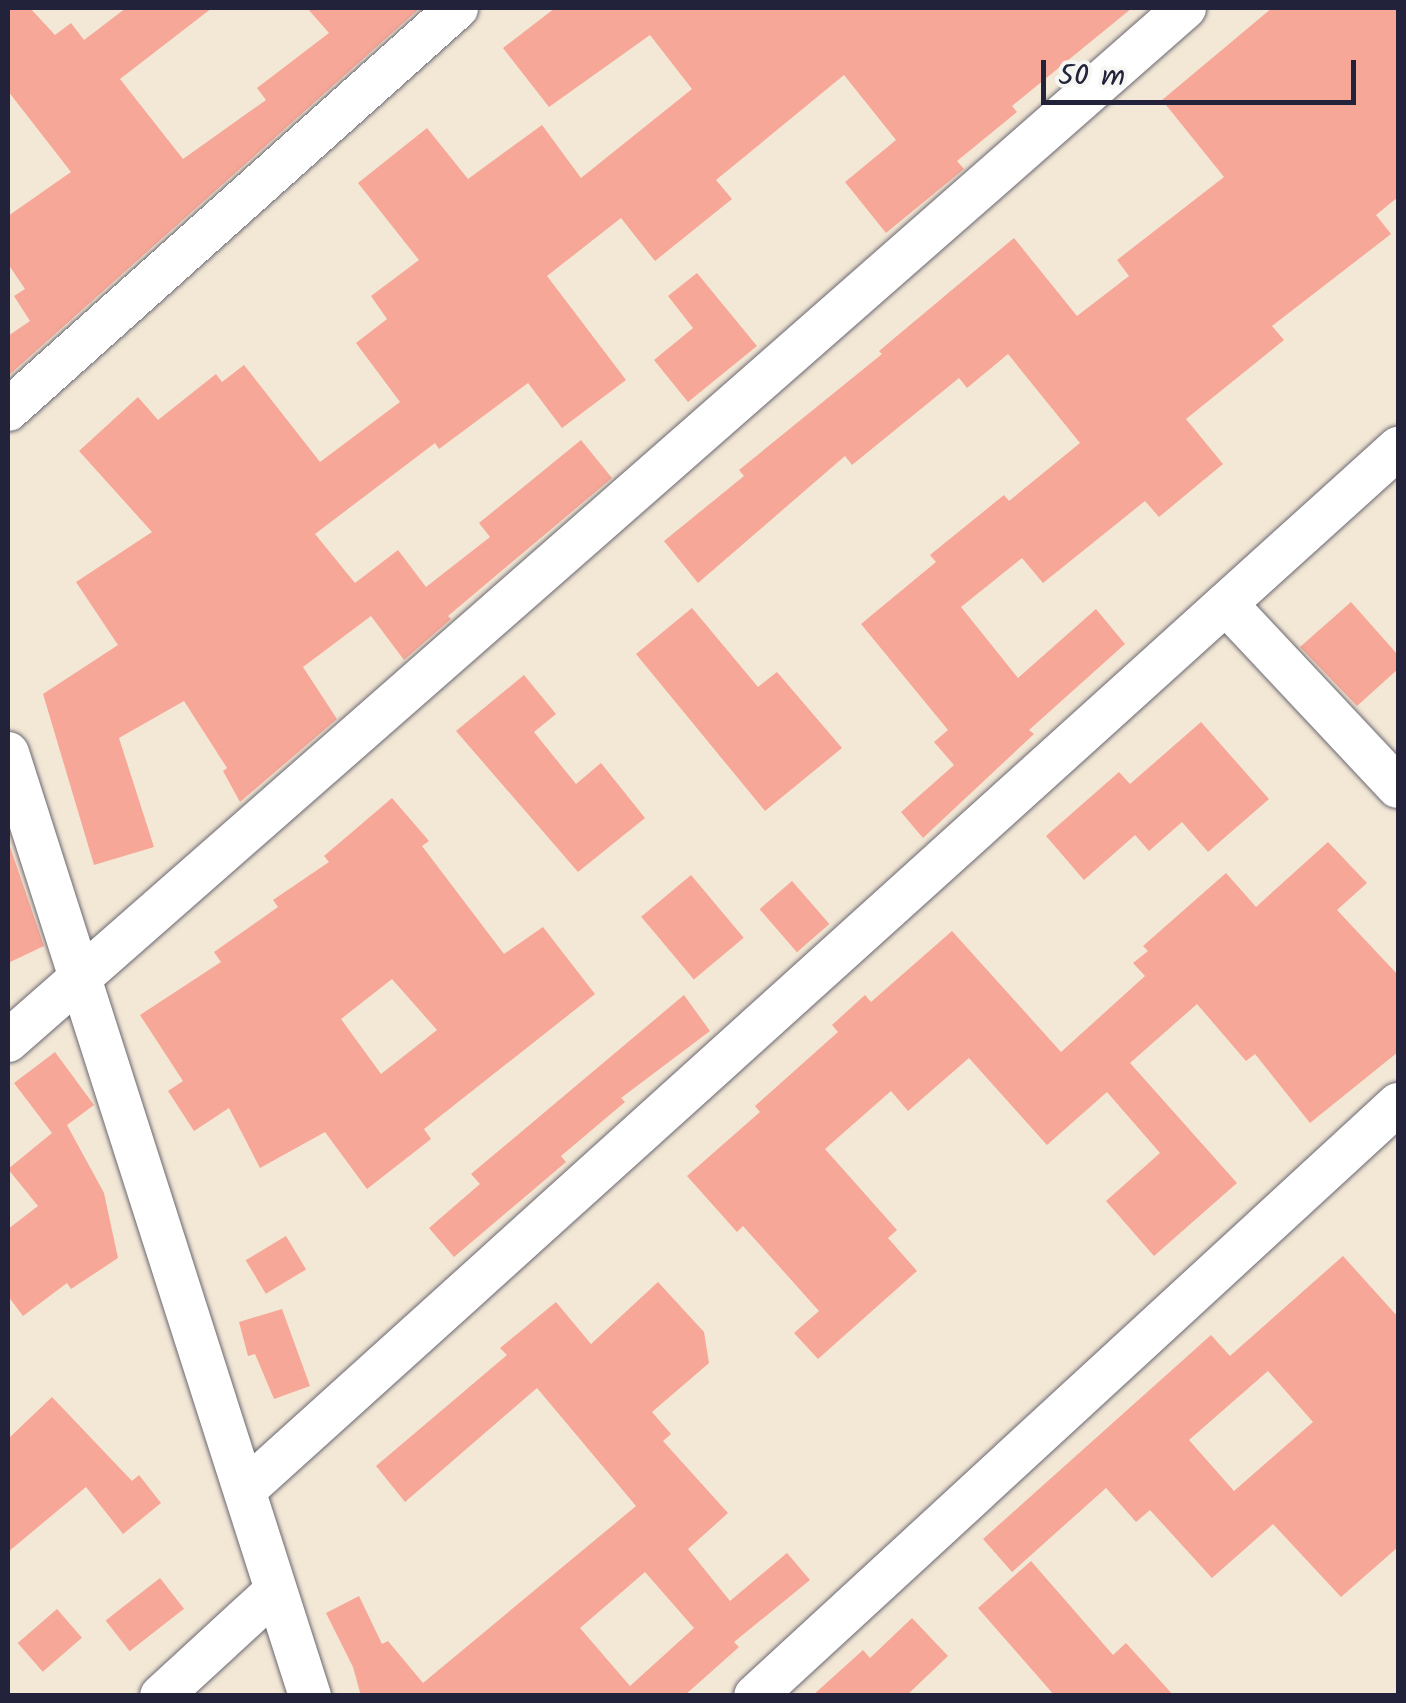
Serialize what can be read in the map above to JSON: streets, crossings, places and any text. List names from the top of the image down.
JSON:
{
  "scale_bar": "50 m"
}
